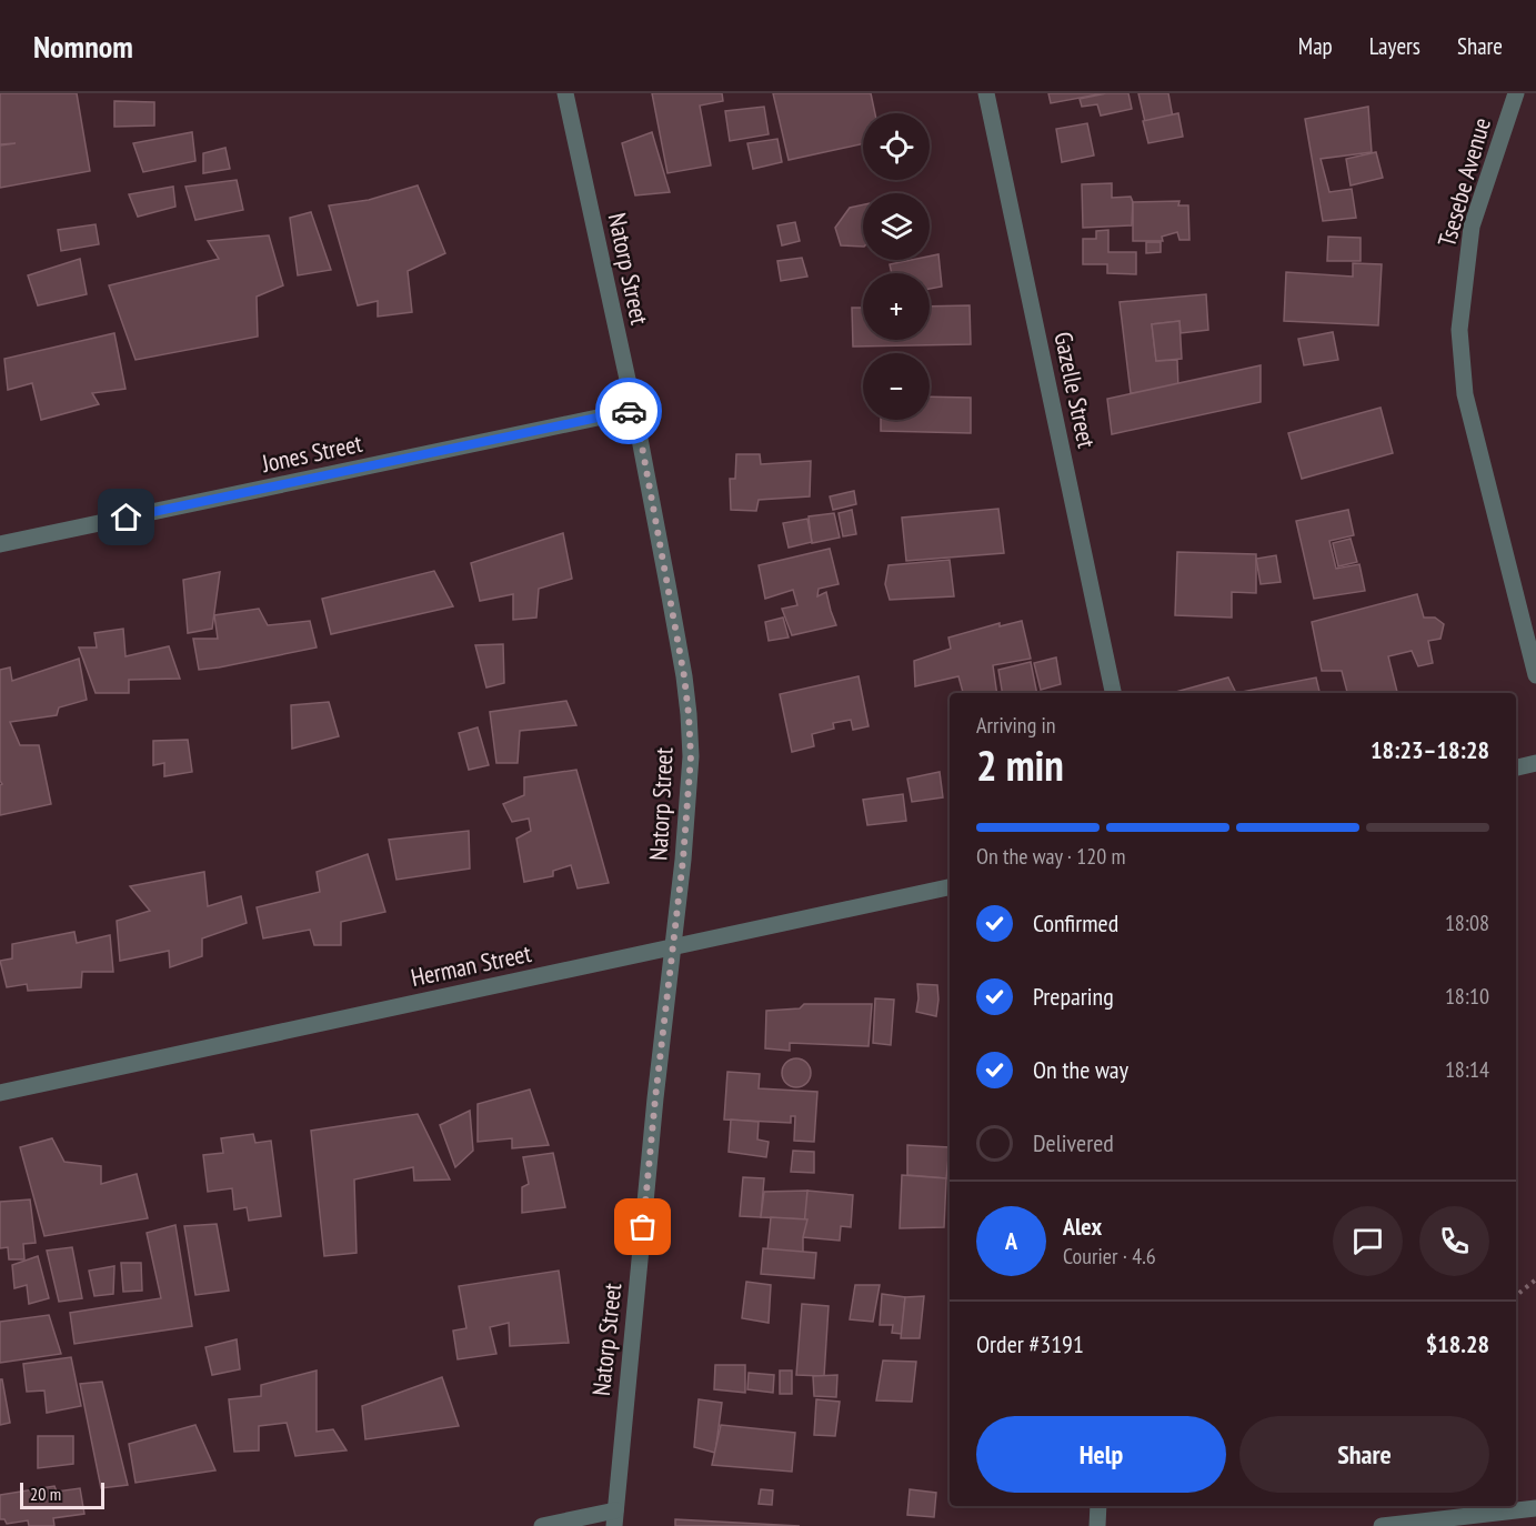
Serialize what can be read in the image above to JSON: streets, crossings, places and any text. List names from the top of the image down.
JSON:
{
  "streets": {
    "street": [
      "Tsesebe Avenue",
      "Natorp Street",
      "Gazelle Street",
      "Jones Street",
      "Herman Street"
    ]
  },
  "crossings": [
    ["Natorp Street", "Jones Street"],
    ["Natorp Street", "Herman Street"]
  ],
  "scale_bar": "20 m",
  "page": {
    "header": "Nomnom",
    "nav": ["Map", "Layers", "Share"],
    "map_buttons": ["+", "−"],
    "heading": ["2 min", "Arriving in", "18:23–18:28"],
    "panel": [
      "Alex",
      "Courier · 4.6",
      "Order #3191",
      "$18.28"
    ],
    "bar": "On the way · 120 m",
    "list": [
      ["Confirmed", "18:08"],
      ["Preparing", "18:10"],
      ["On the way", "18:14"],
      "Delivered"
    ],
    "round": "A",
    "buttons": ["Help", "Share"],
    "scale": "20 m"
  }
}
